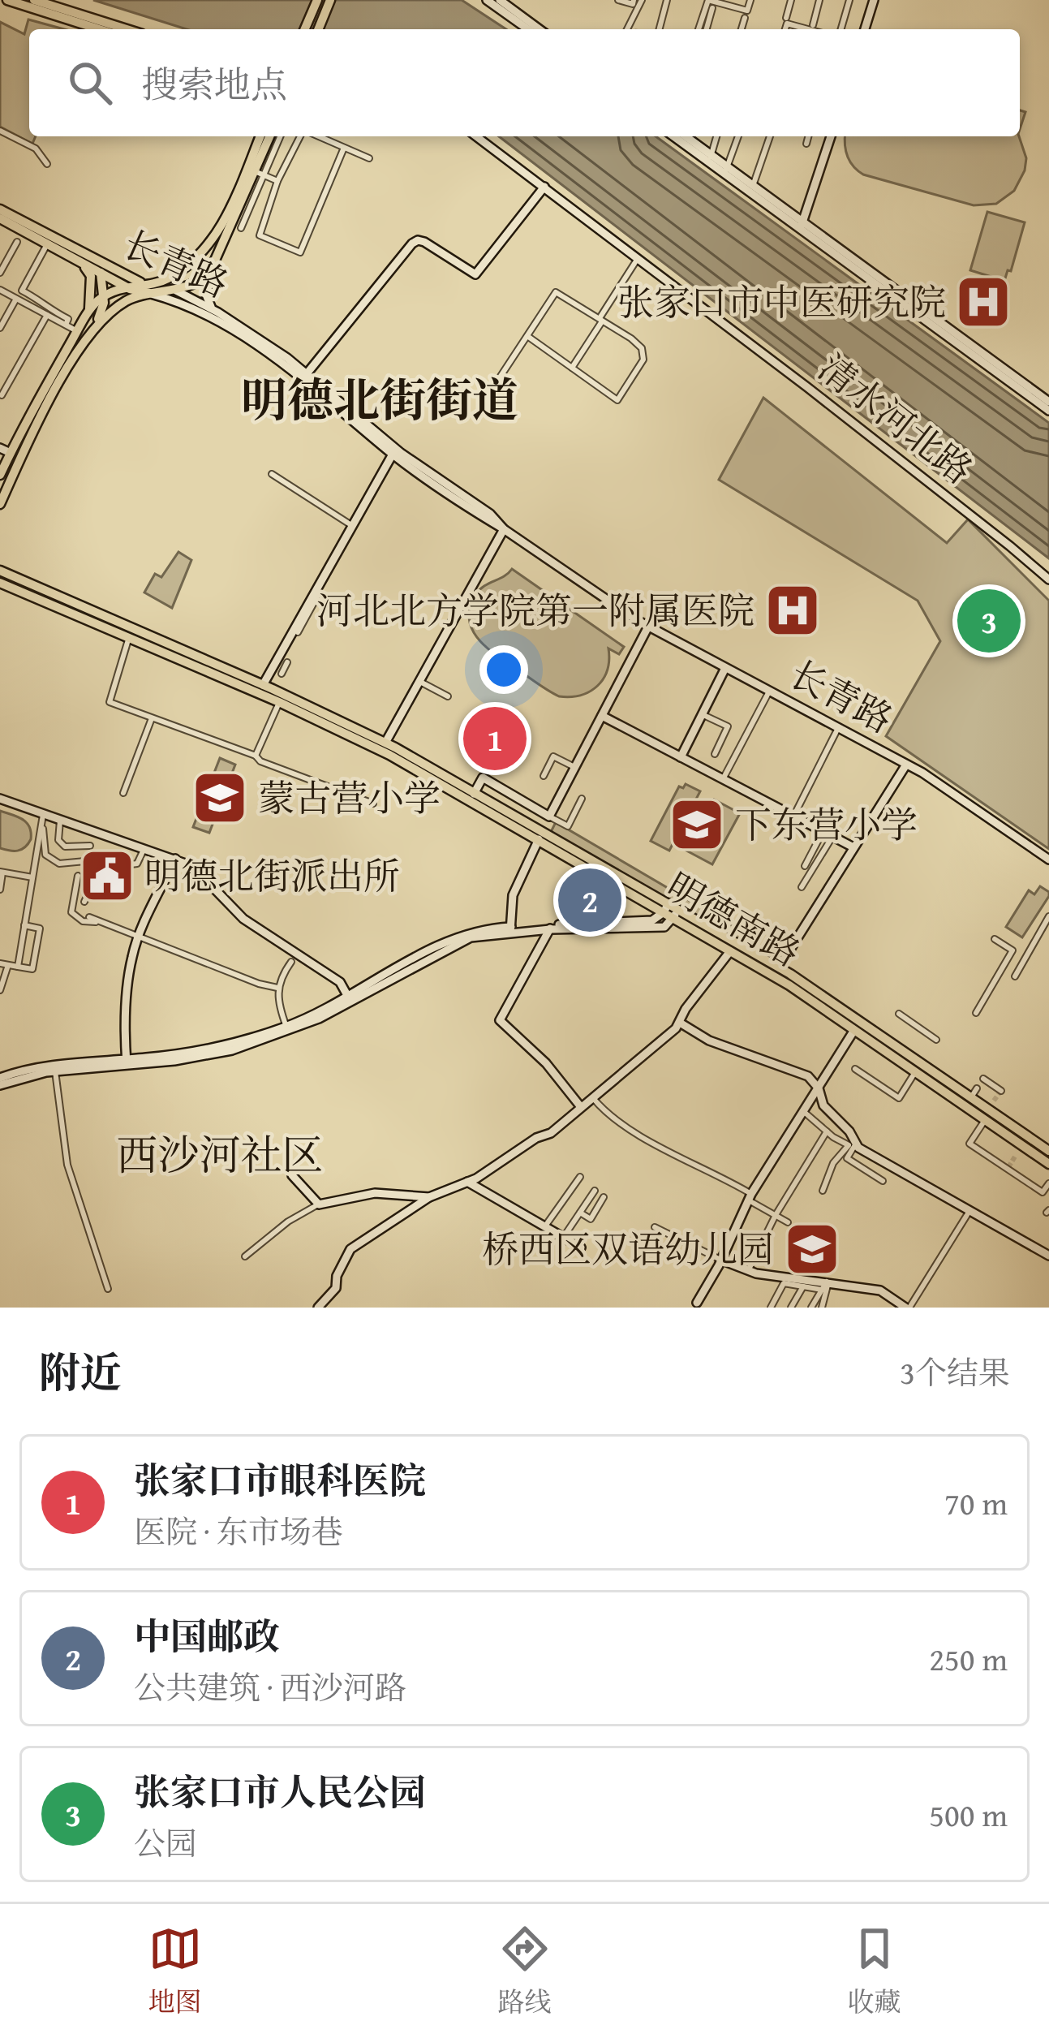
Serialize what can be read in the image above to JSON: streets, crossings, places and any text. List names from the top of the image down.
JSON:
{
  "streets": {
    "main road": ["长青路", "明德南路"],
    "street": ["清水河北路"]
  },
  "districts": ["明德北街街道", "西沙河社区"],
  "places": {
    "hospital": ["张家口市中医研究院", "河北北方学院第一附属医院"],
    "school or university": ["蒙古营小学", "下东营小学", "桥西区双语幼儿园"],
    "public building": ["明德北街派出所"]
  },
  "page": {
    "search": "搜索地点",
    "pins": ["3", "1", "2"],
    "heading": ["附近", "3个结果"],
    "list": [
      {
        "mark": "1",
        "name": "张家口市眼科医院",
        "note": "医院 · 东市场巷",
        "value": "70 m"
      },
      {
        "mark": "2",
        "name": "中国邮政",
        "note": "公共建筑 · 西沙河路",
        "value": "250 m"
      },
      {
        "mark": "3",
        "name": "张家口市人民公园",
        "note": "公园",
        "value": "500 m"
      }
    ],
    "nav": ["地图", "路线", "收藏"]
  }
}
